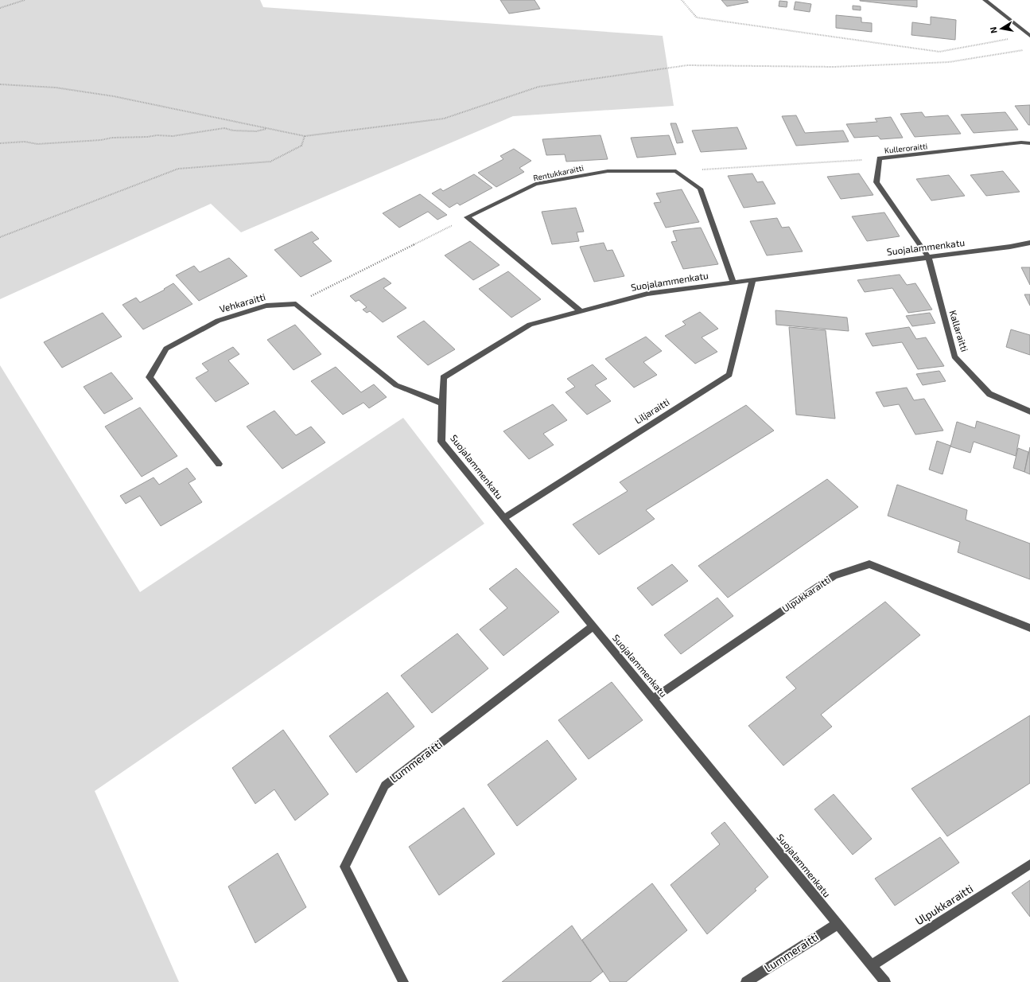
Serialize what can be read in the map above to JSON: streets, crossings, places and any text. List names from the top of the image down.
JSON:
{
  "streets": {
    "street": [
      "Kulleroraitti",
      "Rentukkaraitti",
      "Suojalammenkatu",
      "Vehkaraitti",
      "Kallaraitti",
      "Liljaraitti",
      "Ulpukkaraitti",
      "Lummeraitti"
    ]
  },
  "crossings": [
    ["Kulleroraitti", "Suojalammenkatu"],
    ["Kulleroraitti", "Kallaraitti"],
    ["Suojalammenkatu", "Kallaraitti"],
    ["Suojalammenkatu", "Liljaraitti"],
    ["Suojalammenkatu", "Ulpukkaraitti"],
    ["Suojalammenkatu", "Lummeraitti"]
  ],
  "north": "left"
}
